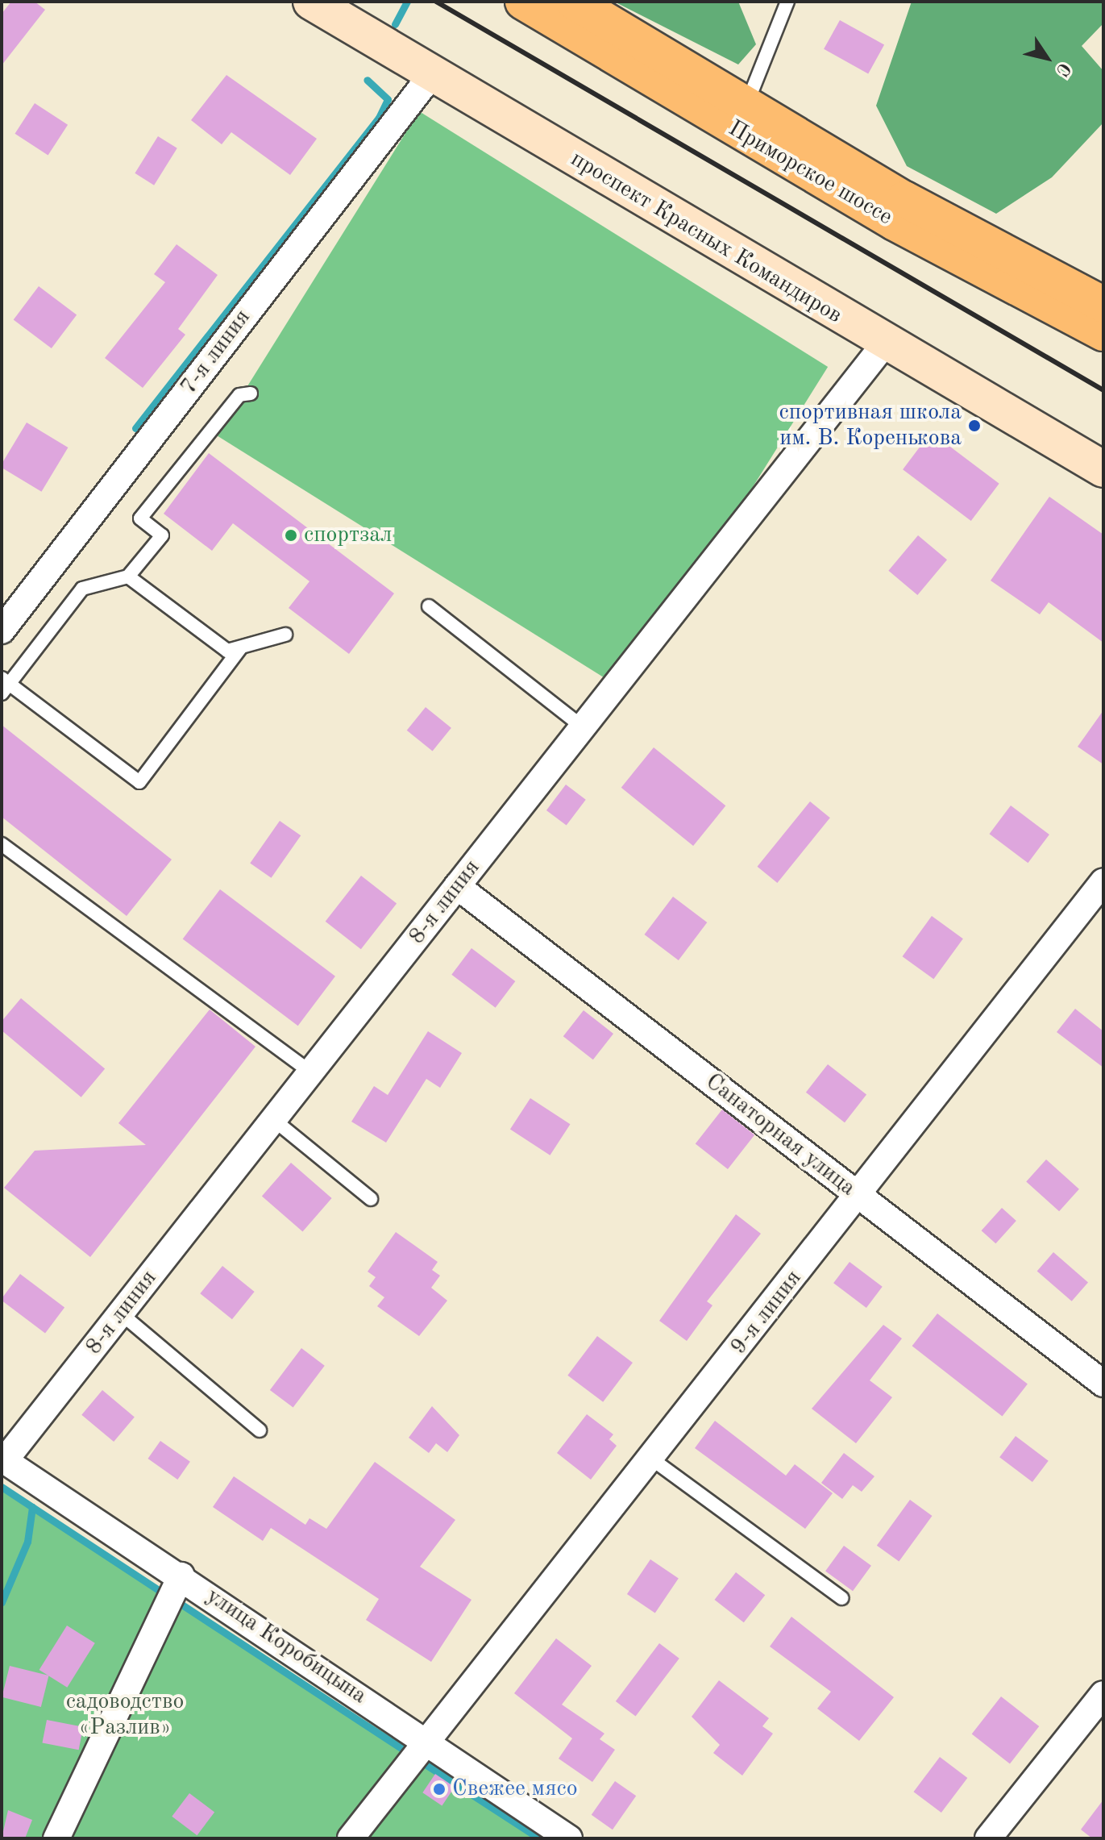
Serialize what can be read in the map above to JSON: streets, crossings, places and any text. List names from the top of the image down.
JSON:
{
  "streets": {
    "highway": ["Приморское шоссе"],
    "street": [
      "проспект Красных Командиров",
      "7-я линия",
      "8-я линия",
      "Санаторная улица",
      "9-я линия",
      "улица Коробицына"
    ]
  },
  "crossings": [
    ["проспект Красных Командиров", "7-я линия"],
    ["проспект Красных Командиров", "8-я линия"],
    ["8-я линия", "Санаторная улица"],
    ["8-я линия", "улица Коробицына"],
    ["Санаторная улица", "9-я линия"],
    ["9-я линия", "улица Коробицына"]
  ],
  "parks": ["садоводство «Разлив»"],
  "places": ["спортивная школа им. В. Коренькова", "спортзал", "Свежее мясо"],
  "north": "bottom right"
}
